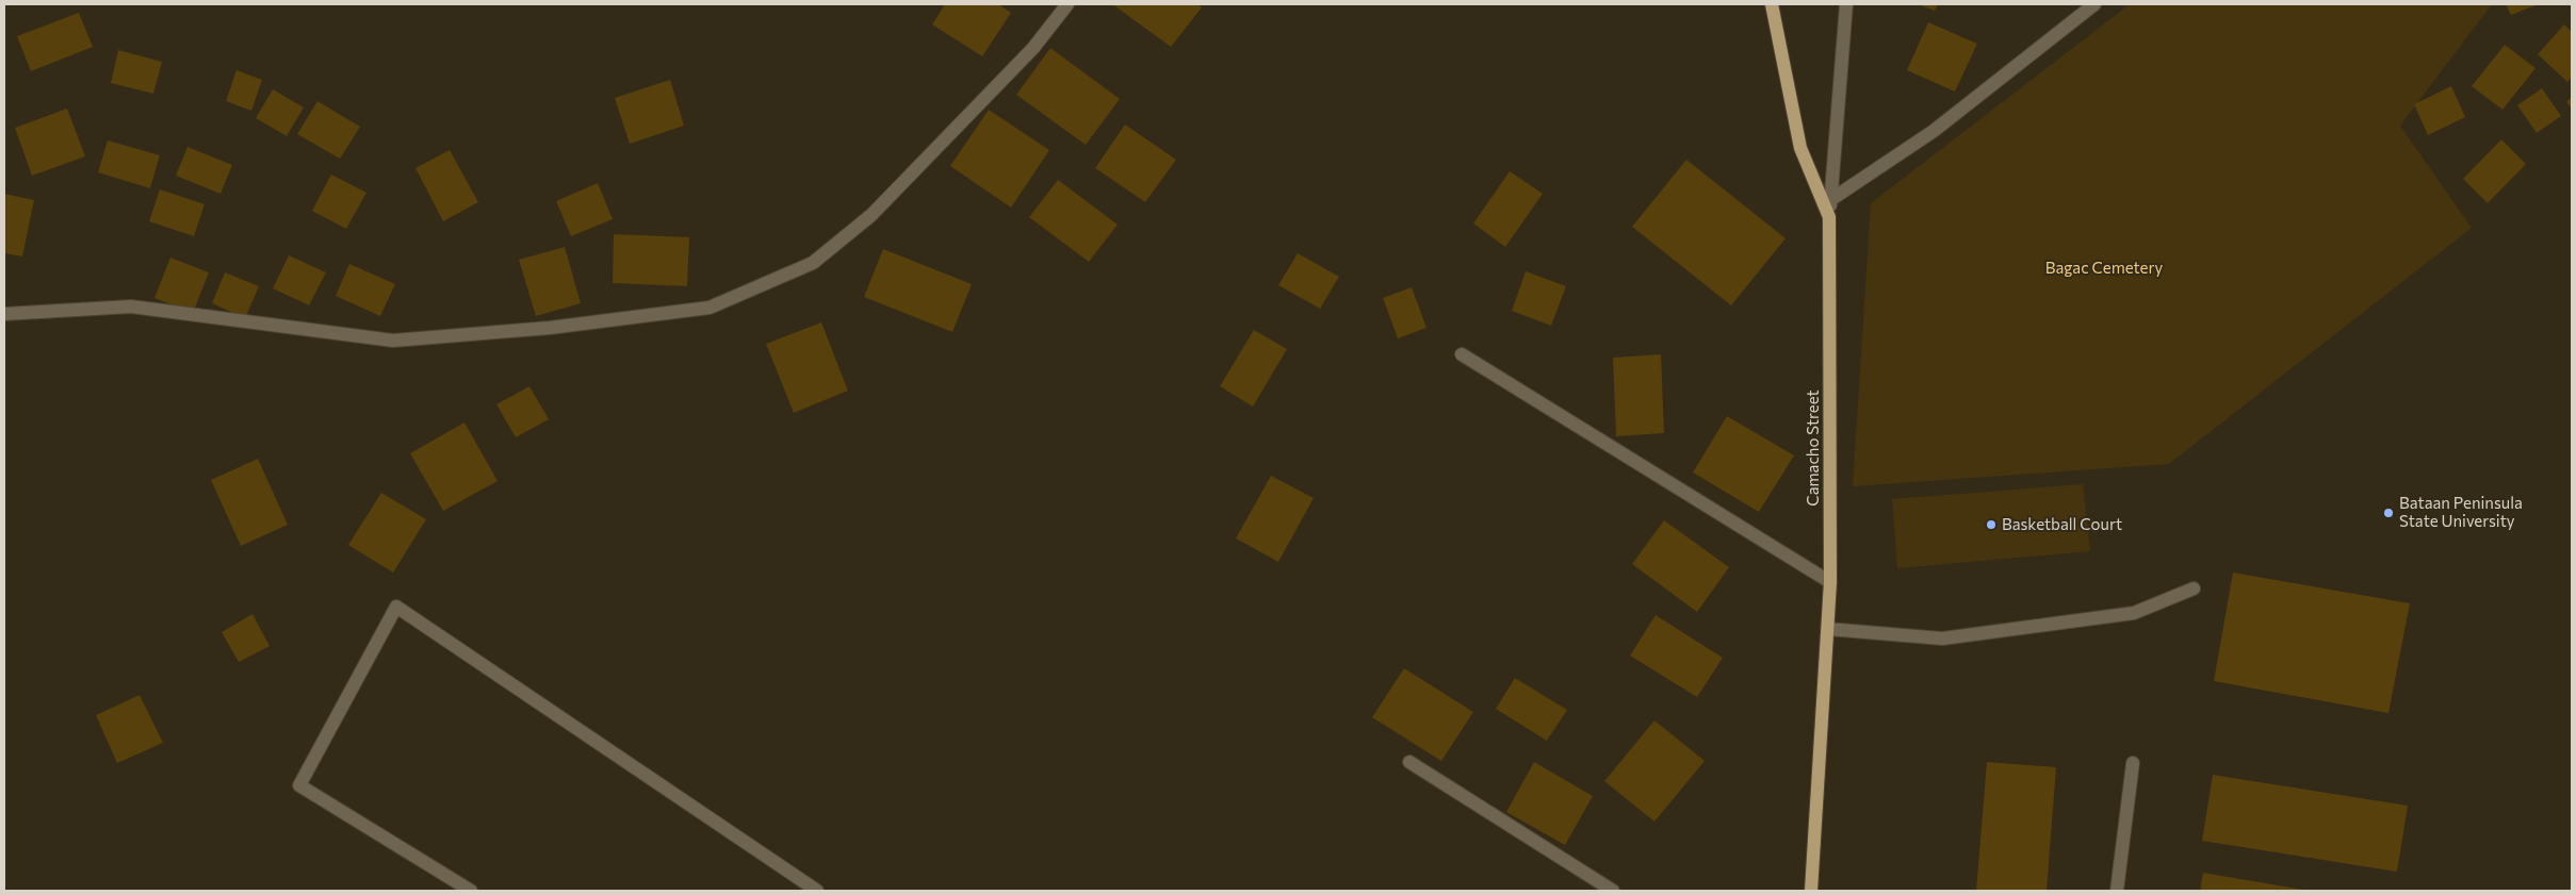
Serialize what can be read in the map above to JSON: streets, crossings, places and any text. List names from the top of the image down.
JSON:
{
  "streets": {
    "main road": ["Camacho Street"]
  },
  "parks": ["Bagac Cemetery"],
  "places": ["Bataan Peninsula State University", "Basketball Court"]
}
